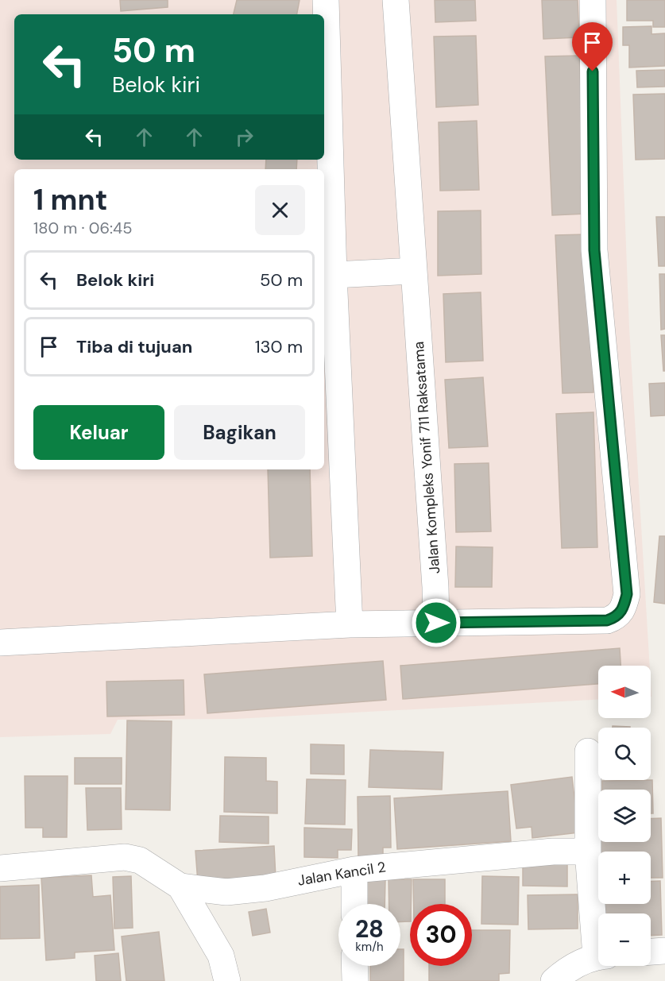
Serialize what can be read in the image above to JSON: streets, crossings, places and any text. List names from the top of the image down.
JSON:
{
  "streets": {
    "street": ["Jalan Kompleks Yonif 711 Raksatama", "Jalan Kancil 2"]
  },
  "north": "left",
  "page": {
    "turn": ["50 m", "Belok kiri"],
    "heading": ["1 mnt", "180 m · 06:45"],
    "list": [
      {
        "name": "Belok kiri",
        "value": "50 m"
      },
      {
        "name": "Tiba di tujuan",
        "value": "130 m"
      }
    ],
    "buttons": ["Keluar", "Bagikan"],
    "map_buttons": ["+", "−"],
    "speed": "28 km/h",
    "limit": "30"
  }
}
